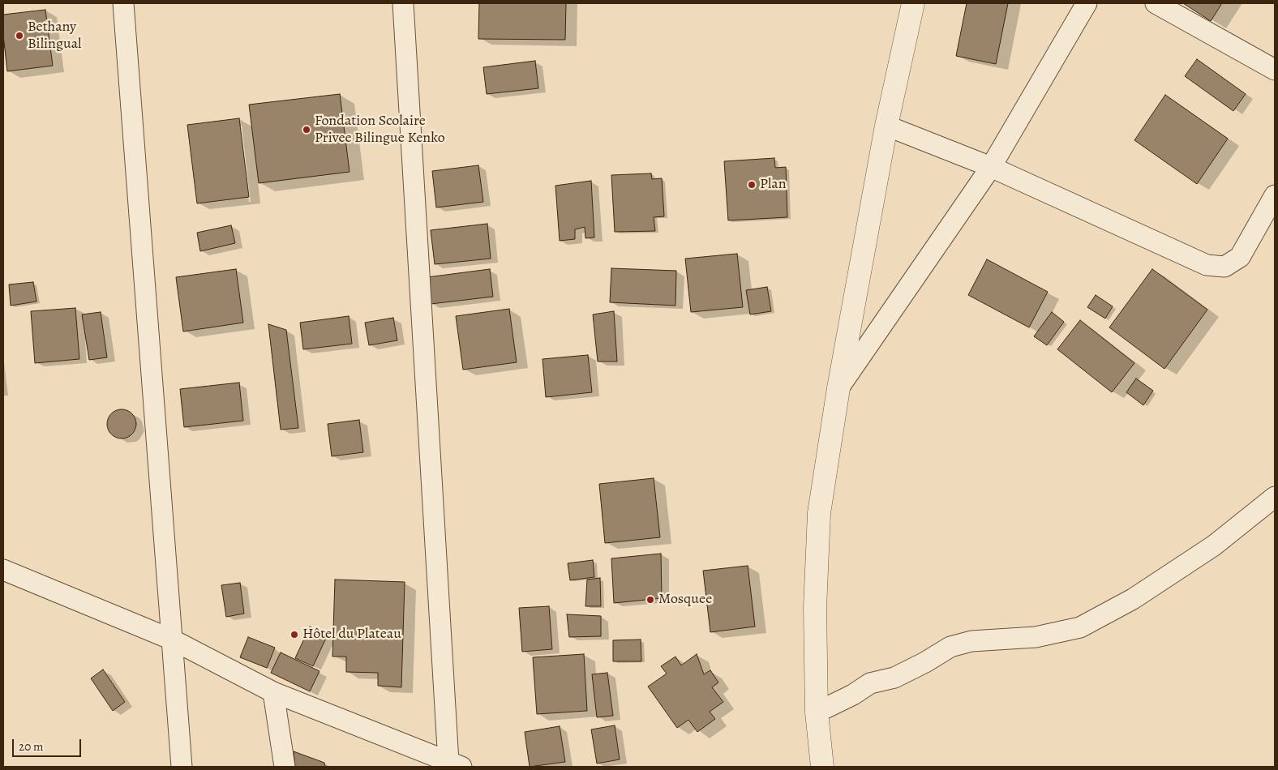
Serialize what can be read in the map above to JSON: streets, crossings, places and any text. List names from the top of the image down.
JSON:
{
  "places": [
    "Bethany Bilingual",
    "Fondation Scolaire Privee Bilingue Kenko",
    "Plan",
    "Mosquee",
    "Hôtel du Plateau"
  ],
  "scale_bar": "20 m"
}
